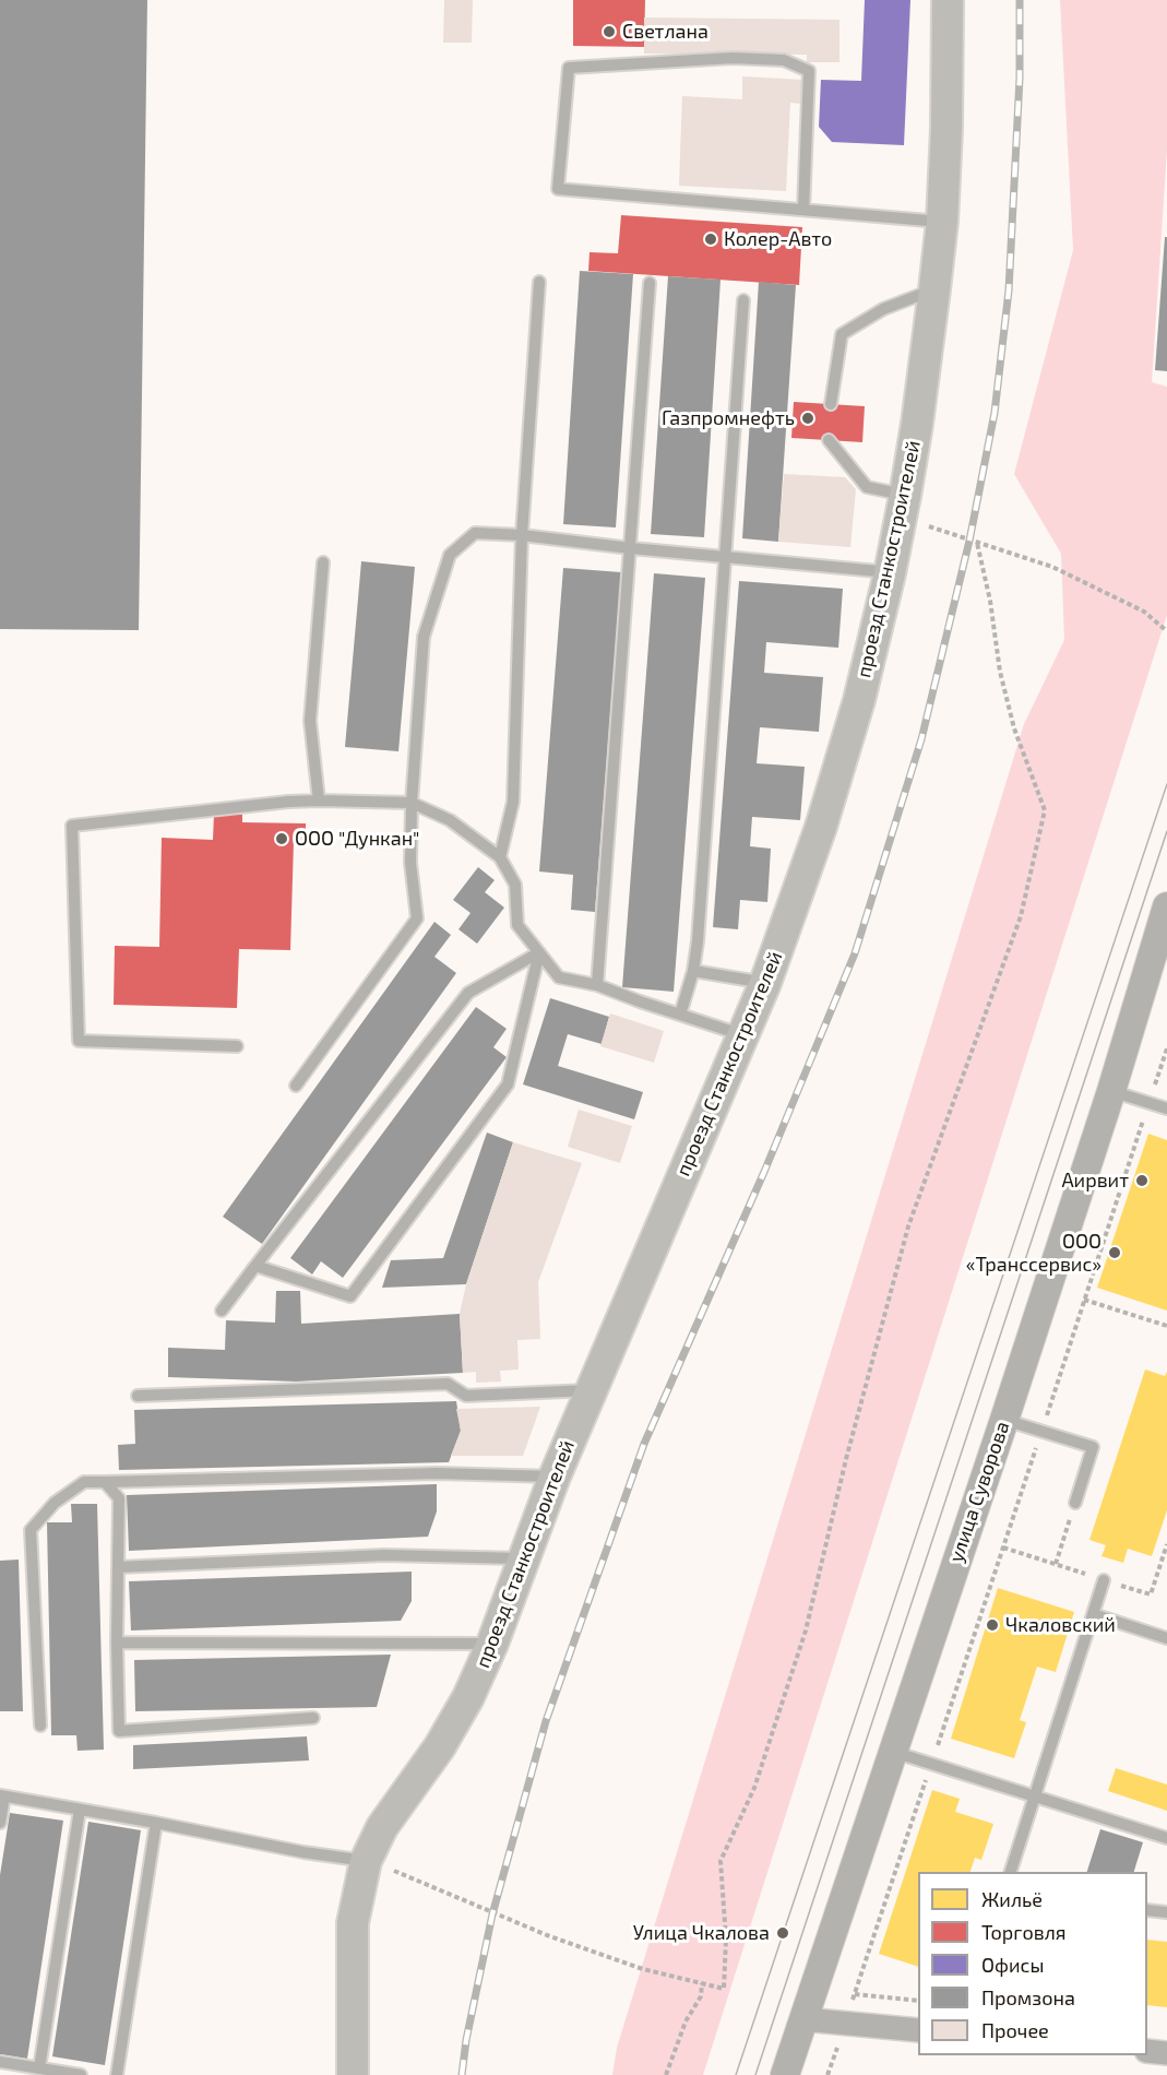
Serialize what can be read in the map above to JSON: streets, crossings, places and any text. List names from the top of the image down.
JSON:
{
  "streets": {
    "main road": ["проезд Станкостроителей"],
    "street": ["улица Суворова"]
  },
  "places": [
    "Светлана",
    "Колер-Авто",
    "Газпромнефть",
    "ООО \"Дункан\"",
    "Аирвит",
    "ООО «Транссервис»",
    "Чкаловский",
    "Улица Чкалова"
  ],
  "legend": [
    "Жильё",
    "Торговля",
    "Офисы",
    "Промзона",
    "Прочее"
  ]
}
